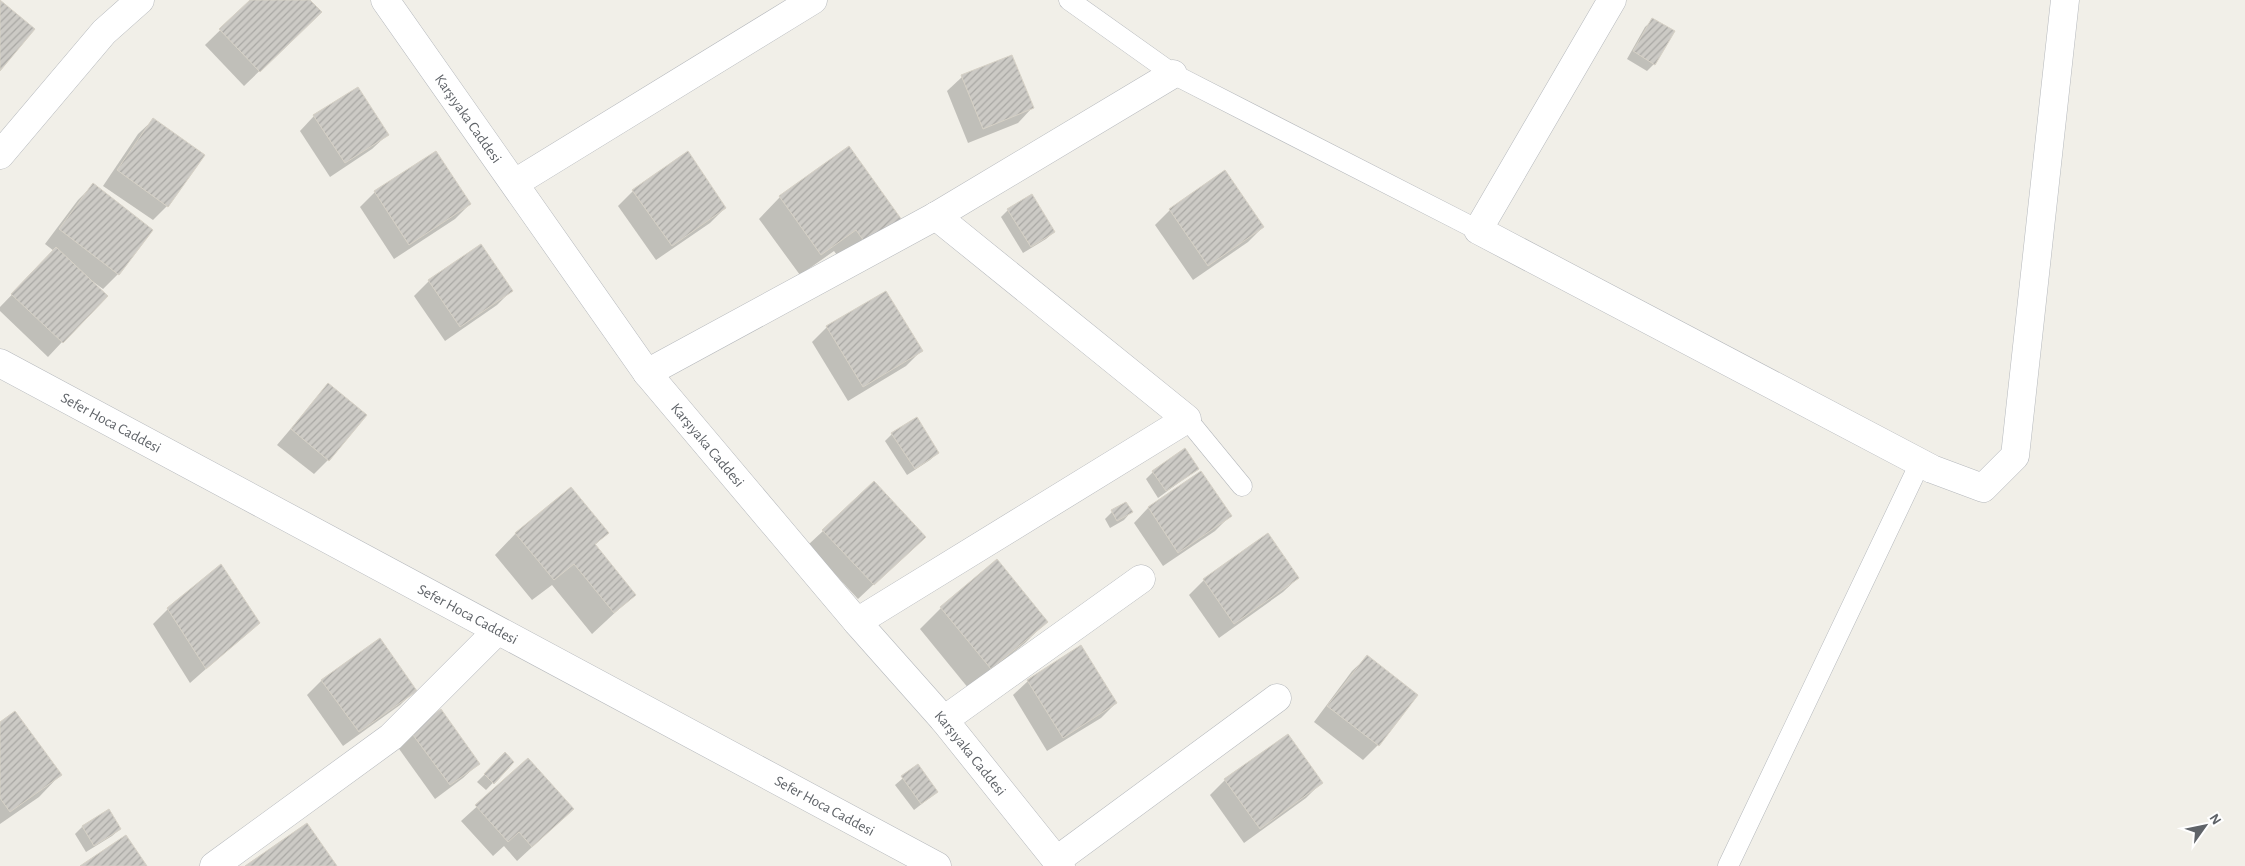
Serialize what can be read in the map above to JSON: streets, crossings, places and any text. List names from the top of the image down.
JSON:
{
  "streets": {
    "street": ["Karşıyaka Caddesi", "Sefer Hoca Caddesi"]
  },
  "north": "top right"
}
